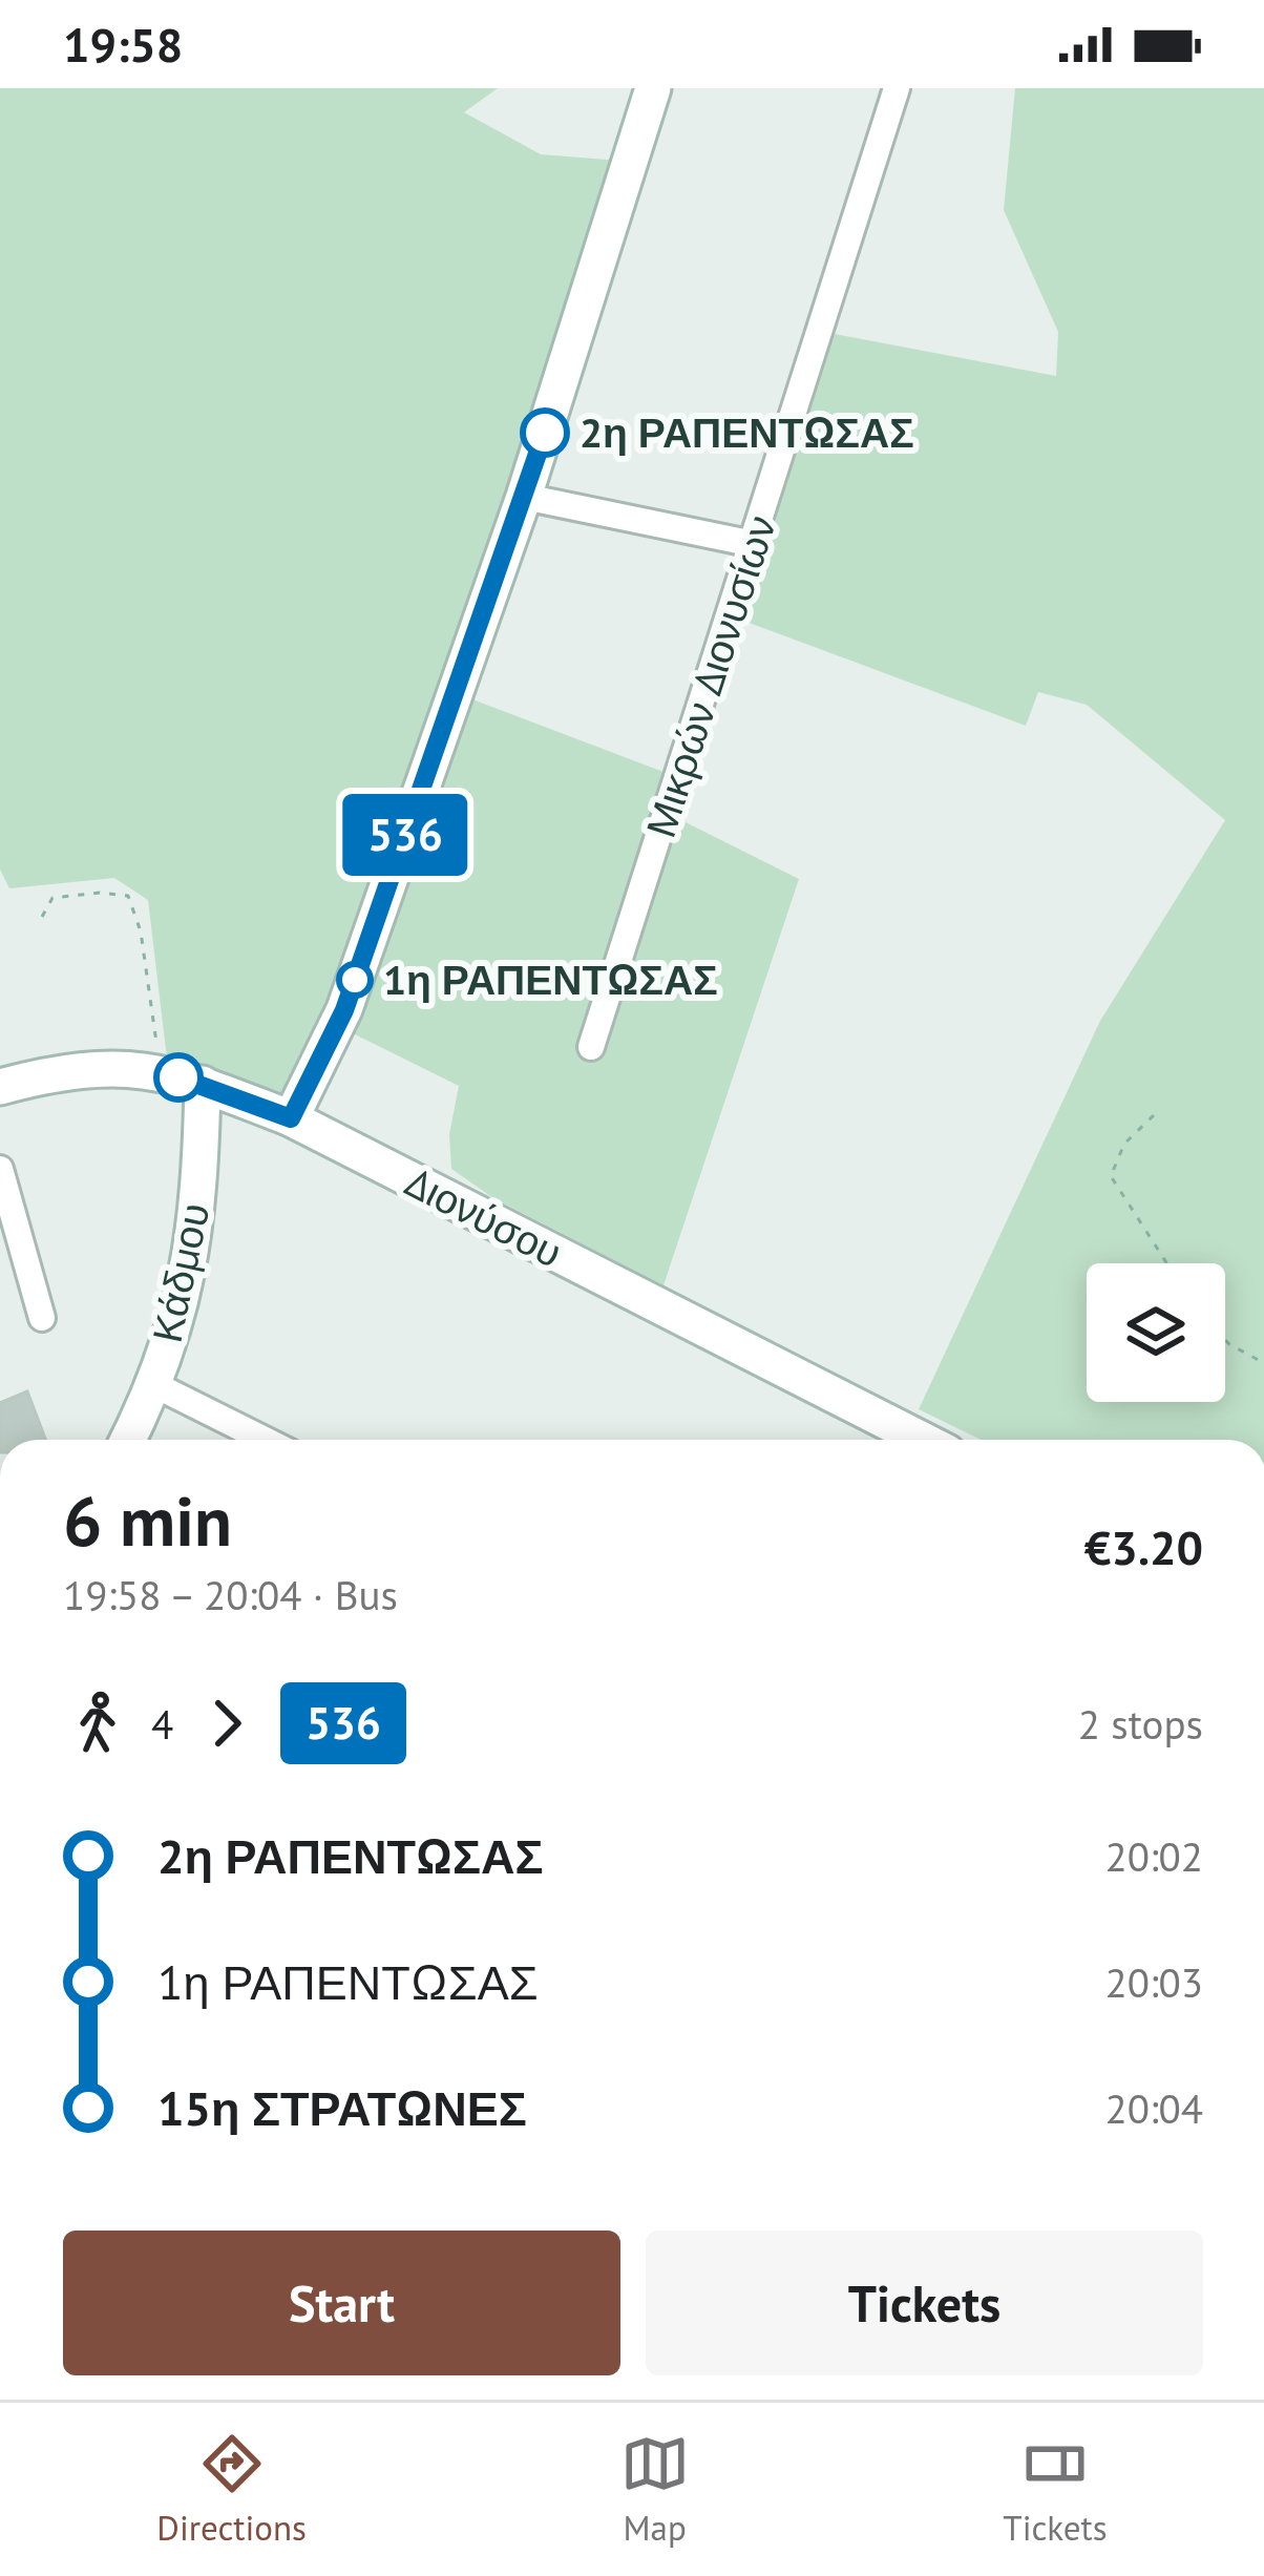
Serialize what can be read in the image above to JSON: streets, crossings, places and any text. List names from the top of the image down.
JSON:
{
  "streets": {
    "street": ["Μικρών Διονυσίων", "Διονύσου", "Κάδμου"]
  },
  "crossings": [
    ["Διονύσου", "Κάδμου"]
  ],
  "places": ["2η ΡΑΠΕΝΤΩΣΑΣ", "1η ΡΑΠΕΝΤΩΣΑΣ"],
  "lines": ["bus line 536"],
  "page": {
    "status": "19:58",
    "on_map": "536",
    "heading": ["6 min", "19:58 – 20:04 · Bus", "€3.20"],
    "legs": ["4", "536", "2 stops"],
    "list": [
      {
        "name": "2η ΡΑΠΕΝΤΩΣΑΣ",
        "value": "20:02"
      },
      {
        "name": "1η ΡΑΠΕΝΤΩΣΑΣ",
        "value": "20:03"
      },
      {
        "name": "15η ΣΤΡΑΤΩΝΕΣ",
        "value": "20:04"
      }
    ],
    "buttons": ["Start", "Tickets"],
    "tabs": ["Directions", "Map", "Tickets"]
  }
}
